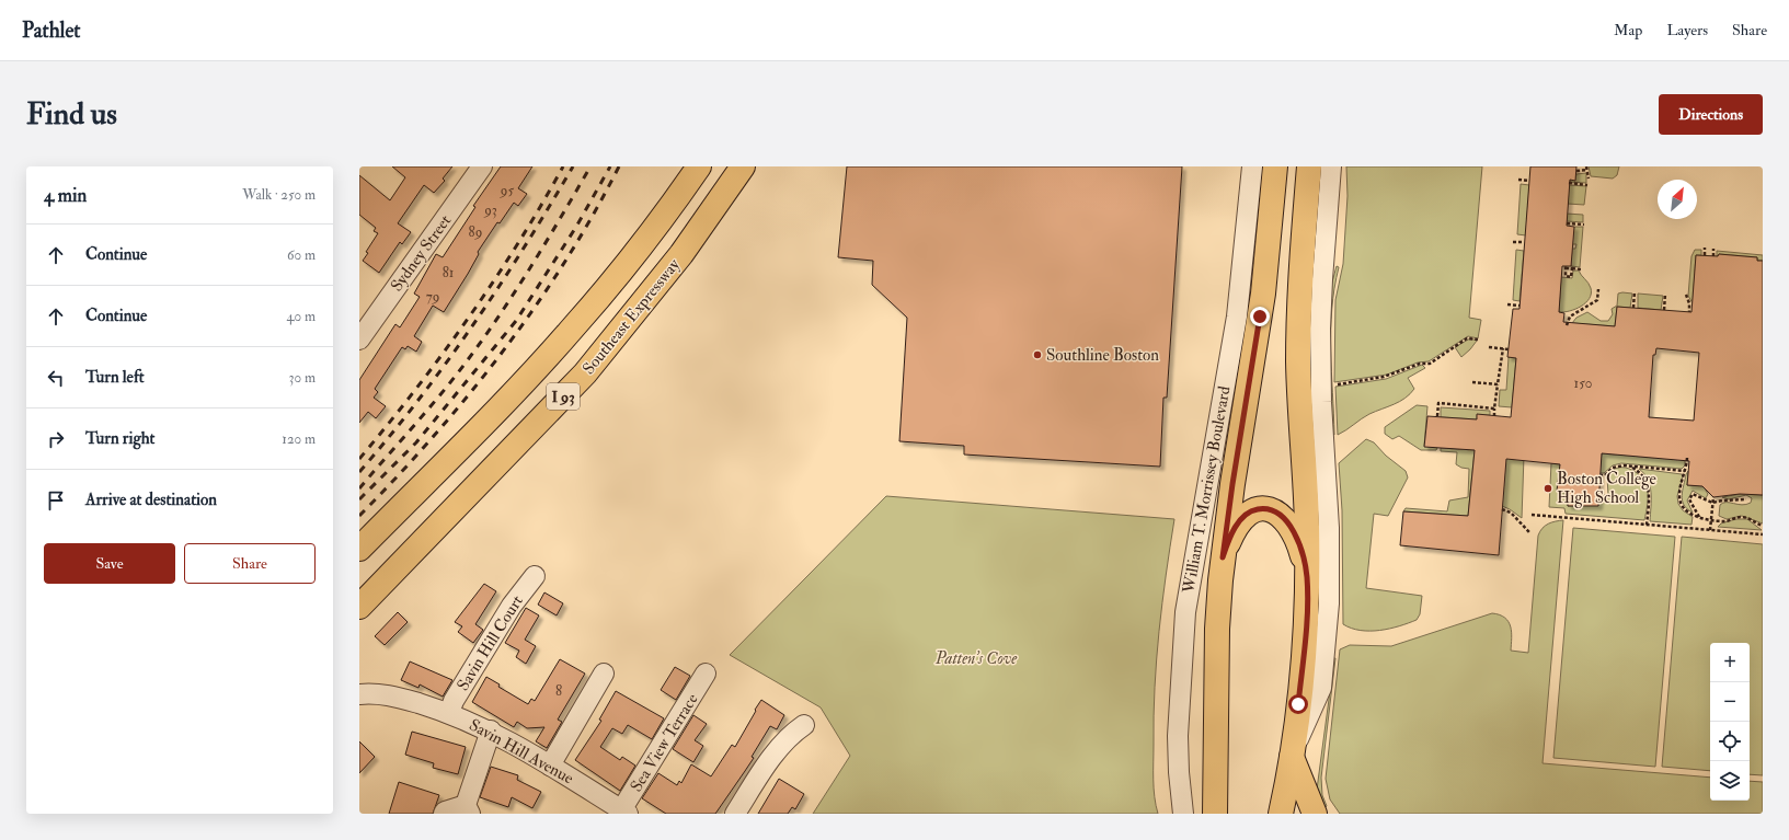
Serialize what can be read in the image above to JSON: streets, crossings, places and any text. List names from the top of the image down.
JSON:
{
  "streets": {
    "main road": ["Southeast Expressway", "I 93", "William T. Morrissey Boulevard"],
    "street": [
      "Sydney Street",
      "Savin Hill Court",
      "Sea View Terrace",
      "Savin Hill Avenue"
    ]
  },
  "crossings": [
    ["Savin Hill Court", "Savin Hill Avenue"],
    ["Sea View Terrace", "Savin Hill Avenue"]
  ],
  "parks": ["Patten's Cove"],
  "places": ["Southline Boston", "Boston College High School"],
  "house_numbers": [
    "95",
    "93",
    "89",
    "81",
    "79",
    "150",
    "8"
  ],
  "north": "top right",
  "page": {
    "header": "Pathlet",
    "nav": ["Map", "Layers", "Share"],
    "buttons": [
      "Directions",
      ["Save", "Share"]
    ],
    "title": "Find us",
    "heading": ["4 min", "Walk · 250 m"],
    "list": [
      ["Continue", "60 m"],
      ["Continue", "40 m"],
      ["Turn left", "30 m"],
      ["Turn right", "120 m"],
      "Arrive at destination"
    ],
    "map_buttons": ["+", "−"]
  }
}
